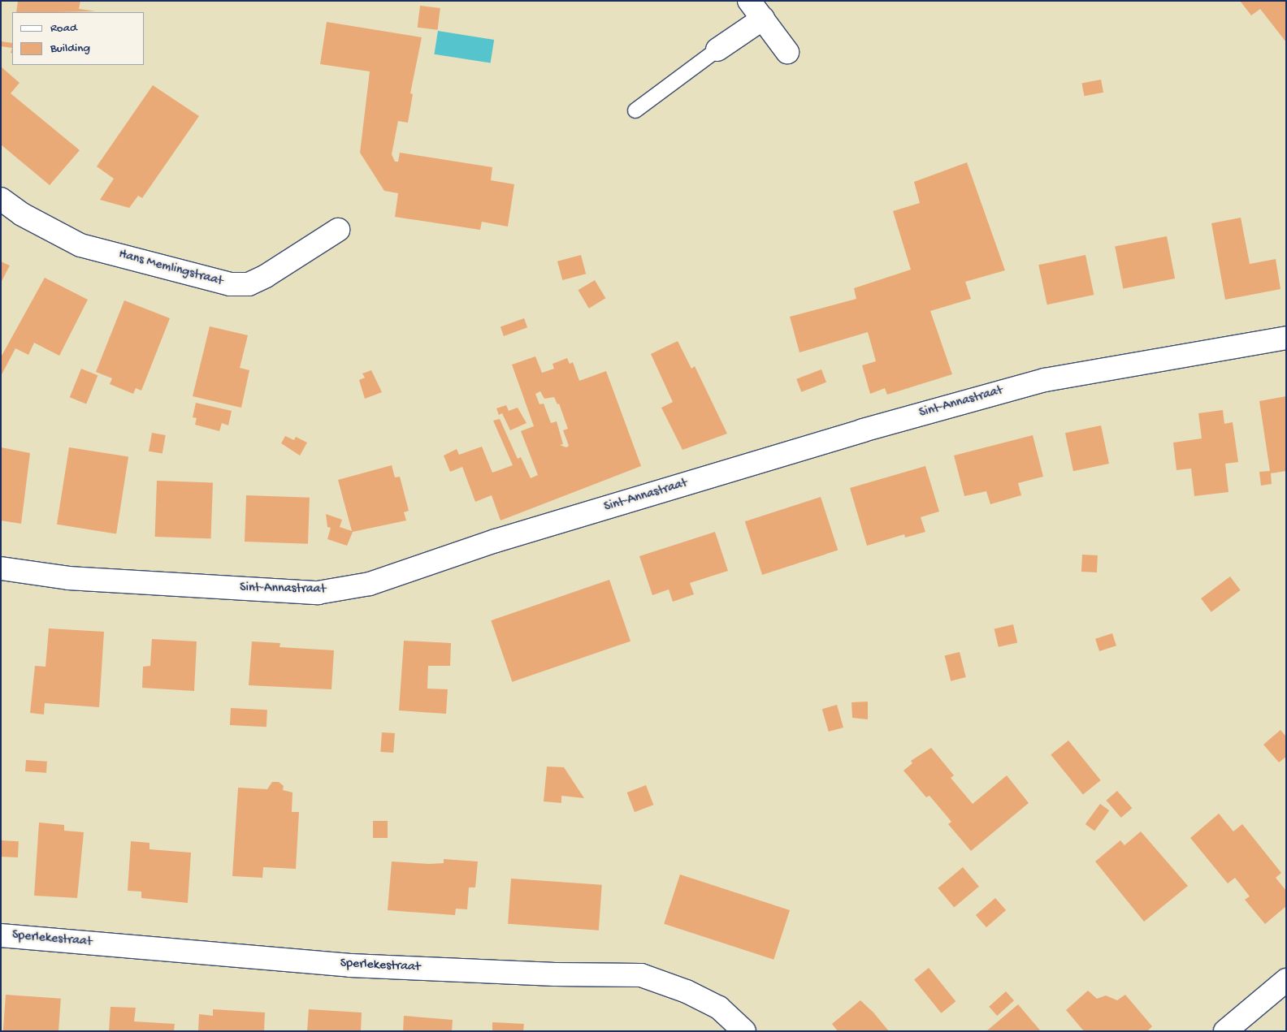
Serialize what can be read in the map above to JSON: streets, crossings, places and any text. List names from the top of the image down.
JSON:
{
  "streets": {
    "street": ["Hans Memlingstraat", "Sint-Annastraat", "Sperlekestraat"]
  },
  "legend": ["Road", "Building"]
}
